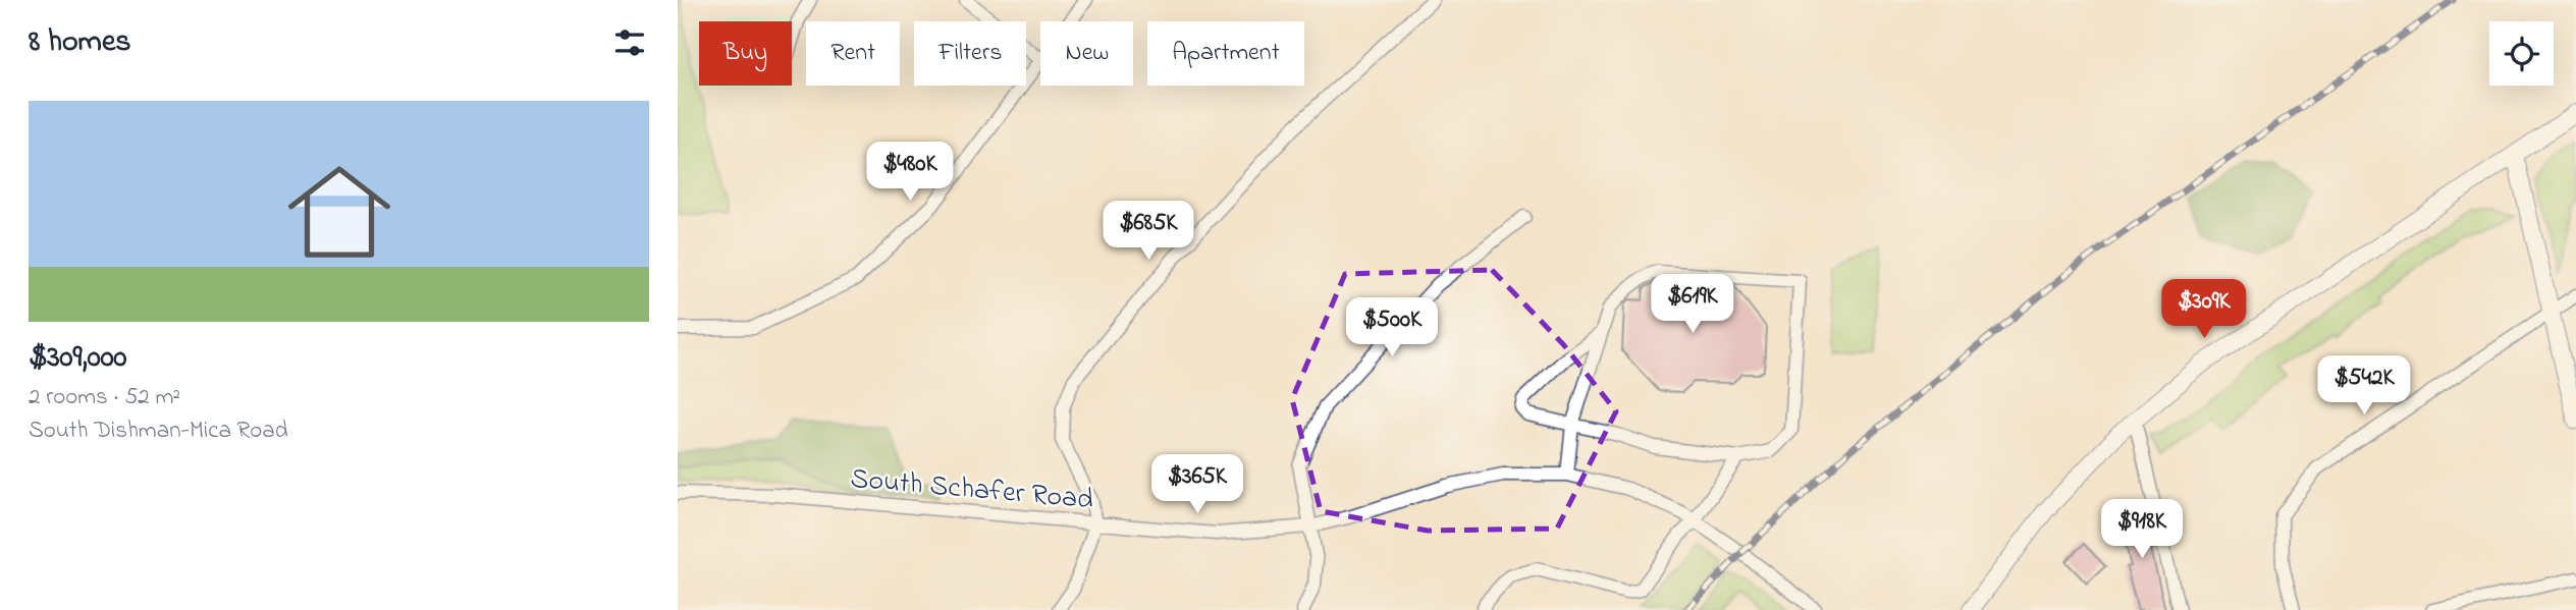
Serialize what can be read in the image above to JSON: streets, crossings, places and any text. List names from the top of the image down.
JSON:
{
  "streets": {
    "street": ["South Schafer Road"]
  },
  "page": {
    "heading": "8 homes",
    "chip": [
      "Buy",
      "Rent",
      "Filters",
      "New",
      "Apartment"
    ],
    "list": [
      {
        "name": "$309,000",
        "note": "2 rooms · 52 m² · South Dishman-Mica Road"
      }
    ],
    "price": [
      "$480K",
      "$685K",
      "$619K",
      "$309K",
      "$500K",
      "$542K",
      "$365K",
      "$918K"
    ]
  }
}
